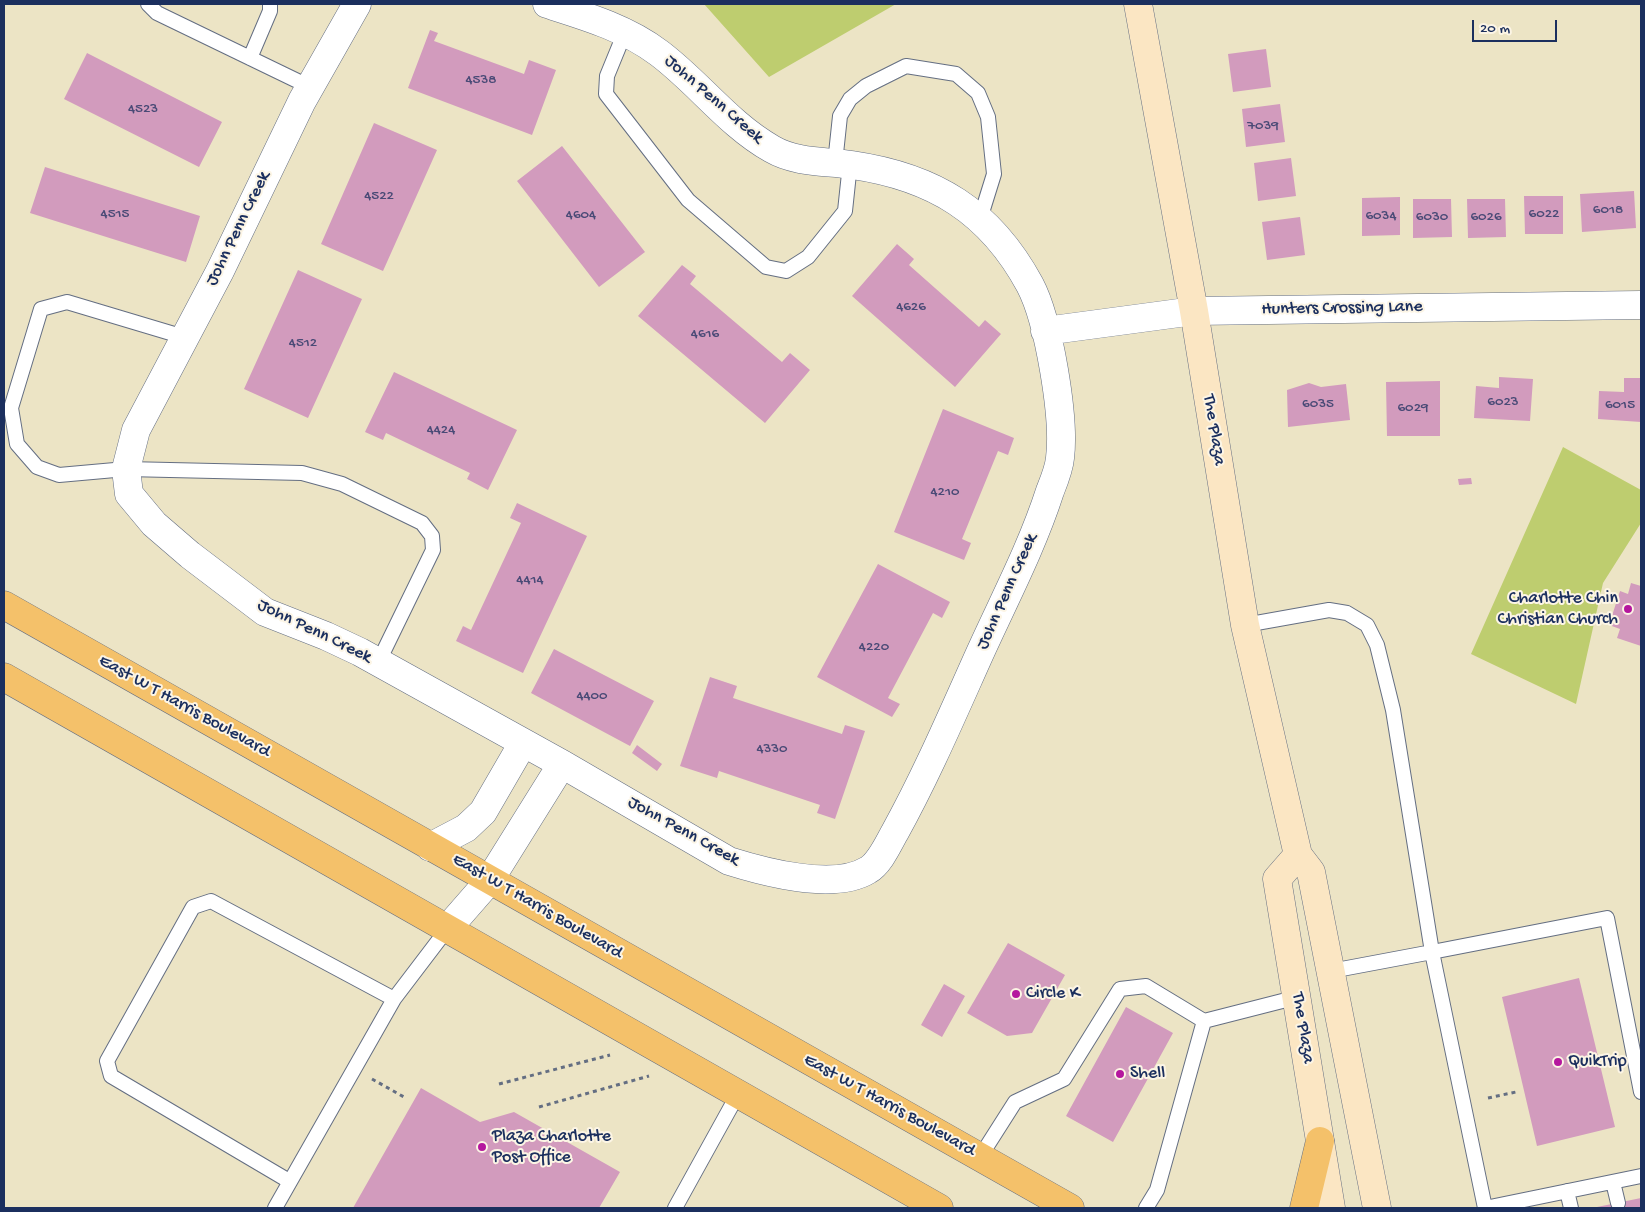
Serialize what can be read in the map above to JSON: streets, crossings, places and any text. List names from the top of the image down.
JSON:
{
  "streets": {
    "main road": ["The Plaza", "East W T Harris Boulevard"],
    "street": ["John Penn Creek", "Hunters Crossing Lane"]
  },
  "crossings": [
    ["John Penn Creek", "Hunters Crossing Lane"],
    ["Hunters Crossing Lane", "The Plaza"]
  ],
  "places": [
    "Charlotte Chin Christian Church",
    "Circle K",
    "QuikTrip",
    "Shell",
    "Plaza Charlotte Post Office"
  ],
  "house_numbers": [
    "4538",
    "4523",
    "7039",
    "4522",
    "6018",
    "4515",
    "6022",
    "4604",
    "6034",
    "6030",
    "6026",
    "4626",
    "4616",
    "4512",
    "6023",
    "6035",
    "6015",
    "6029",
    "4424",
    "4210",
    "4414",
    "4220",
    "4400",
    "4330"
  ],
  "scale_bar": "20 m"
}
